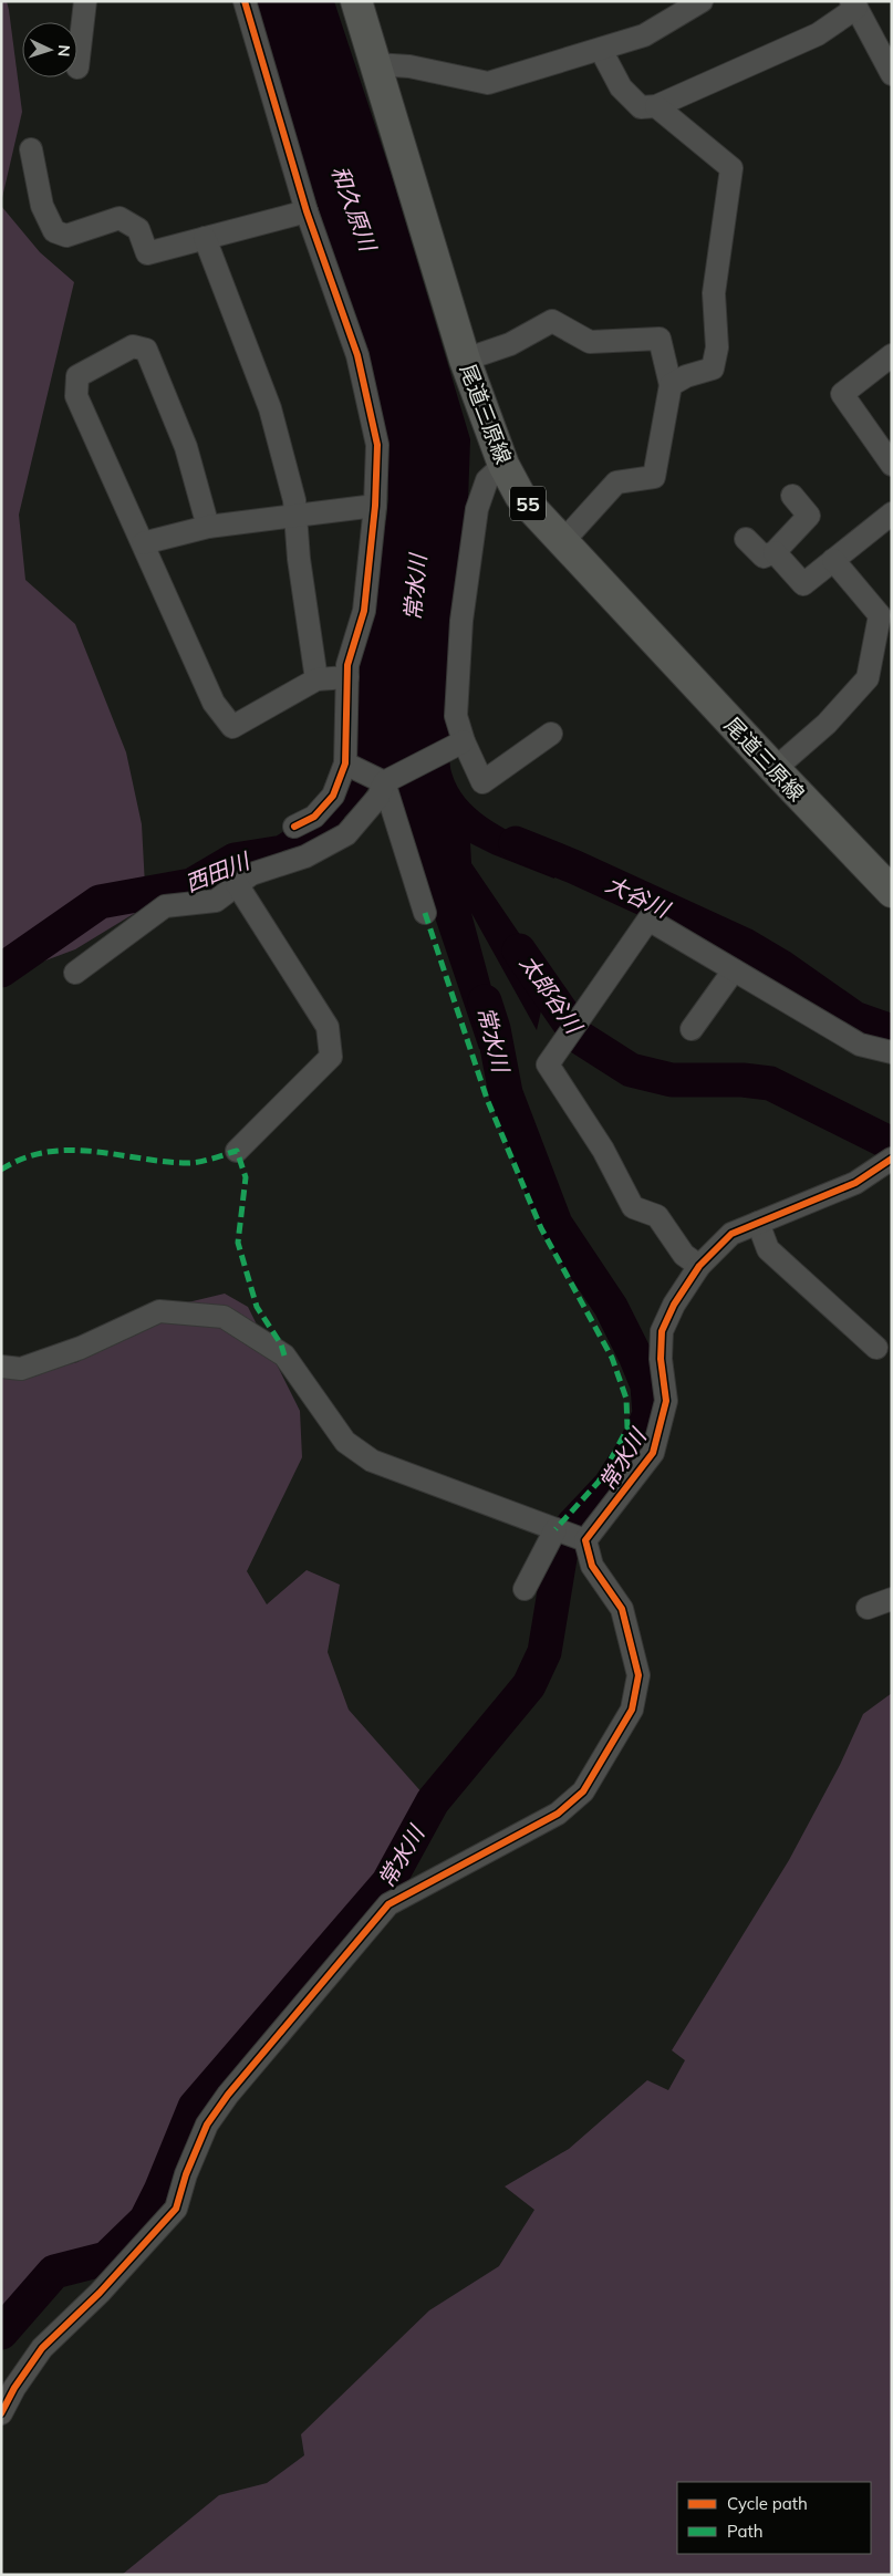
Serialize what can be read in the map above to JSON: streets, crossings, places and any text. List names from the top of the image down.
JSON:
{
  "streets": {
    "main road": ["尾道三原線", "55"]
  },
  "water": [
    "和久原川",
    "常水川",
    "西田川",
    "大谷川",
    "太郎谷川"
  ],
  "legend": ["Cycle path", "Path"],
  "north": "right"
}
